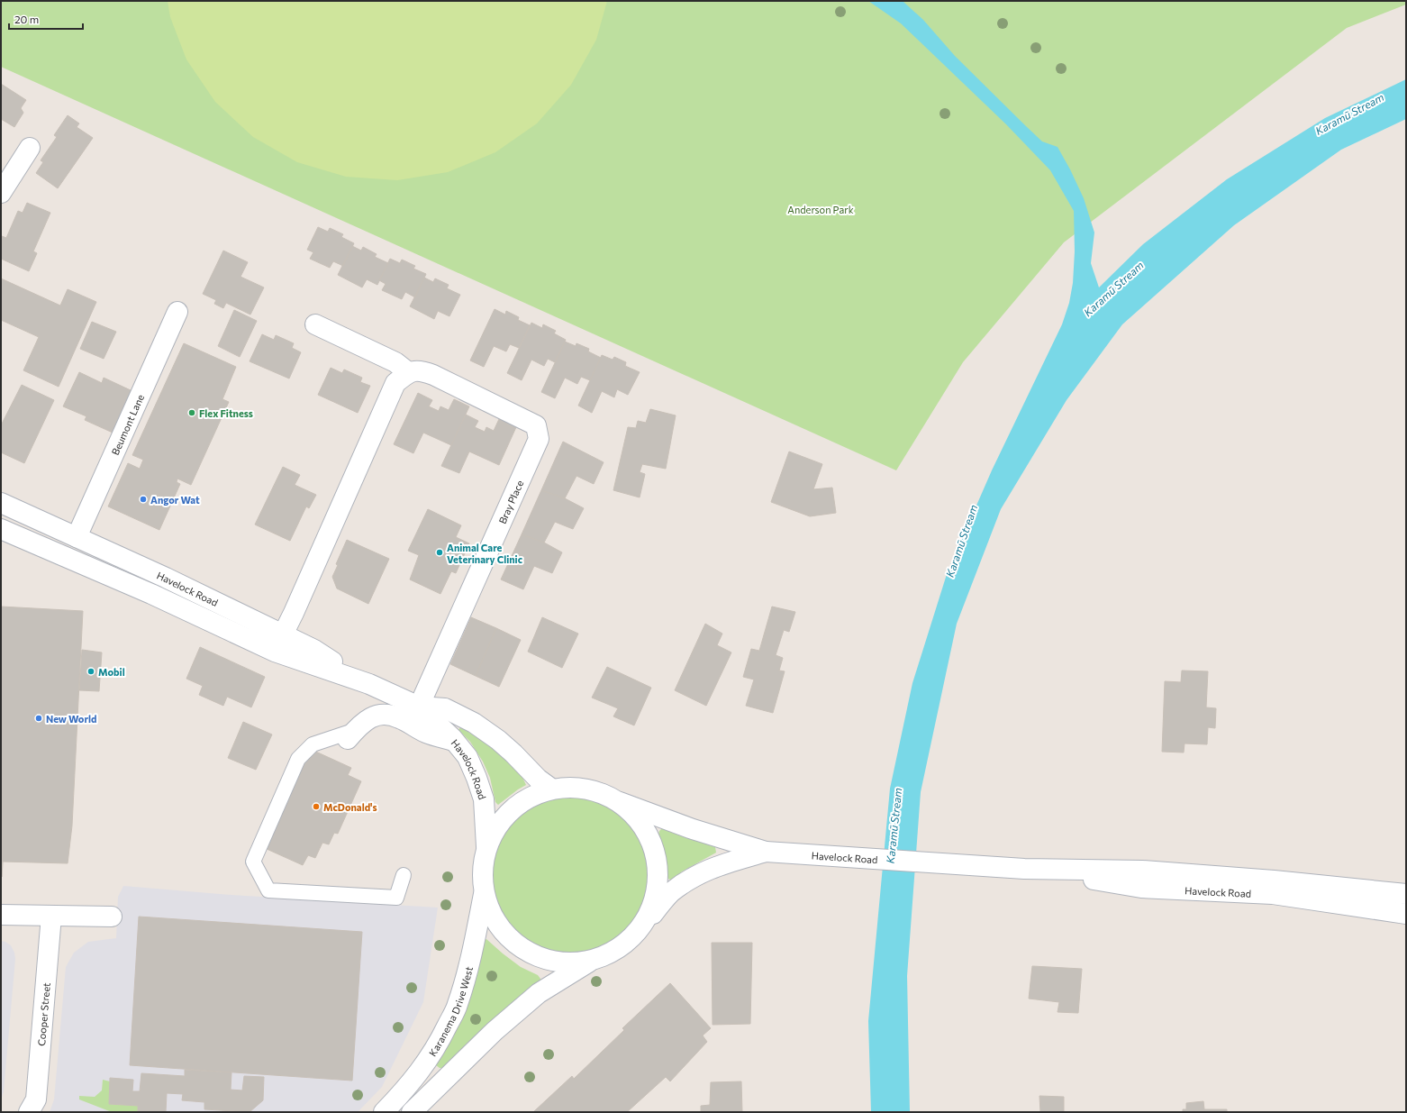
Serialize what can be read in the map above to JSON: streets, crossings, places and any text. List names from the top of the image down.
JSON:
{
  "streets": {
    "main road": [
      "Beumont Lane",
      "Bray Place",
      "Havelock Road",
      "Karanema Drive West",
      "Cooper Street"
    ]
  },
  "crossings": [
    ["Beumont Lane", "Havelock Road"],
    ["Bray Place", "Havelock Road"]
  ],
  "water": ["Karamū Stream"],
  "parks": ["Anderson Park"],
  "places": [
    "Flex Fitness",
    "Angor Wat",
    "Animal Care Veterinary Clinic",
    "Mobil",
    "New World",
    "McDonald's"
  ],
  "scale_bar": "20 m"
}
